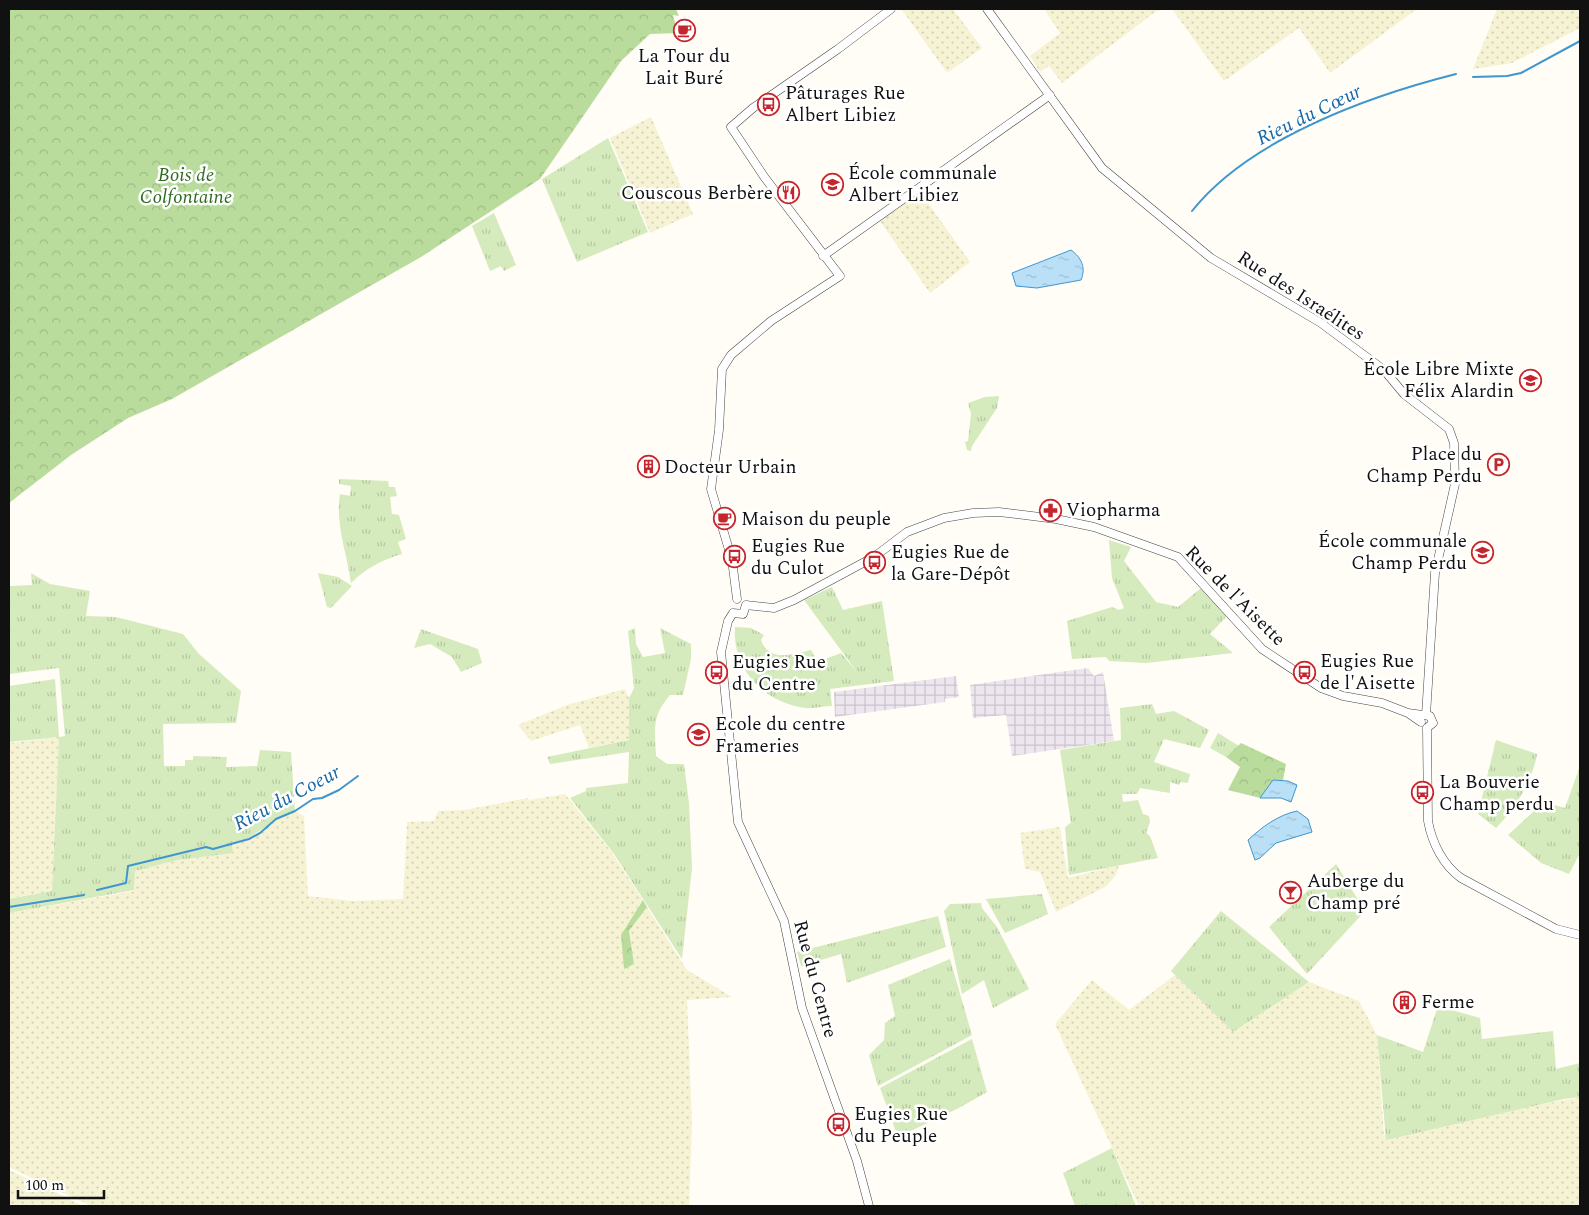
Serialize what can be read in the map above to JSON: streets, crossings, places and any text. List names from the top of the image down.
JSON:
{
  "streets": {
    "street": ["Rue des Israélites", "Rue de l'Aisette", "Rue du Centre"]
  },
  "crossings": [
    ["Rue des Israélites", "Rue de l'Aisette"],
    ["Rue de l'Aisette", "Rue du Centre"]
  ],
  "water": ["Rieu du Cœur", "Rieu du Coeur"],
  "parks": ["Bois de Colfontaine"],
  "places": {
    "cafe": ["La Tour du Lait Buré", "Maison du peuple"],
    "bus stop": [
      "Pâturages Rue Albert Libiez",
      "Eugies Rue du Culot",
      "Eugies Rue de la Gare-Dépôt",
      "Eugies Rue de l'Aisette",
      "Eugies Rue du Centre",
      "La Bouverie Champ perdu",
      "Eugies Rue du Peuple"
    ],
    "school or university": [
      "École communale Albert Libiez",
      "École Libre Mixte Félix Alardin",
      "École communale Champ Perdu",
      "Ecole du centre Frameries"
    ],
    "restaurant": ["Couscous Berbère"],
    "parking": ["Place du Champ Perdu"],
    "building": ["Docteur Urbain", "Ferme"],
    "pharmacy": ["Viopharma"],
    "bar": ["Auberge du Champ pré"]
  },
  "scale_bar": "100 m"
}
